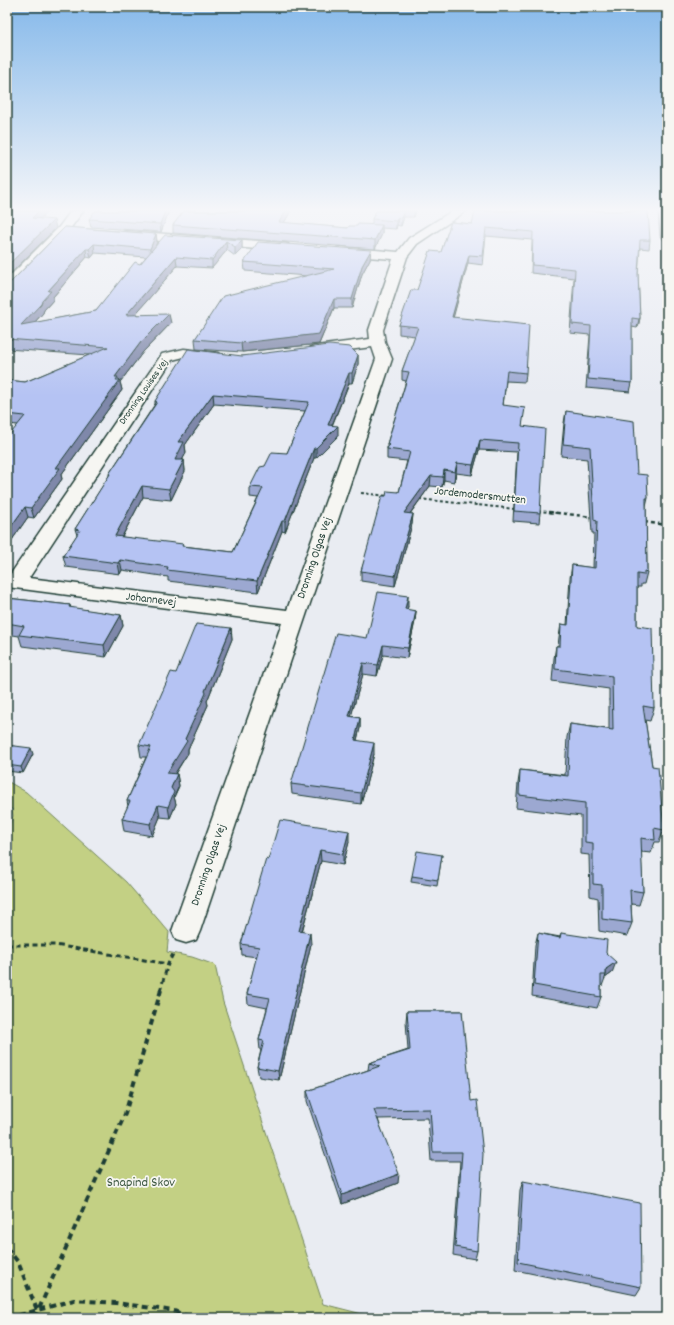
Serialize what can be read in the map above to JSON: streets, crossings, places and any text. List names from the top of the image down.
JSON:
{
  "streets": {
    "street": ["Dronning Louises Vej", "Dronning Olgas Vej", "Johannevej"],
    "path": ["Jordemodersmutten"]
  },
  "crossings": [
    ["Dronning Louises Vej", "Johannevej"],
    ["Dronning Olgas Vej", "Johannevej"]
  ],
  "parks": ["Snapind Skov"]
}
